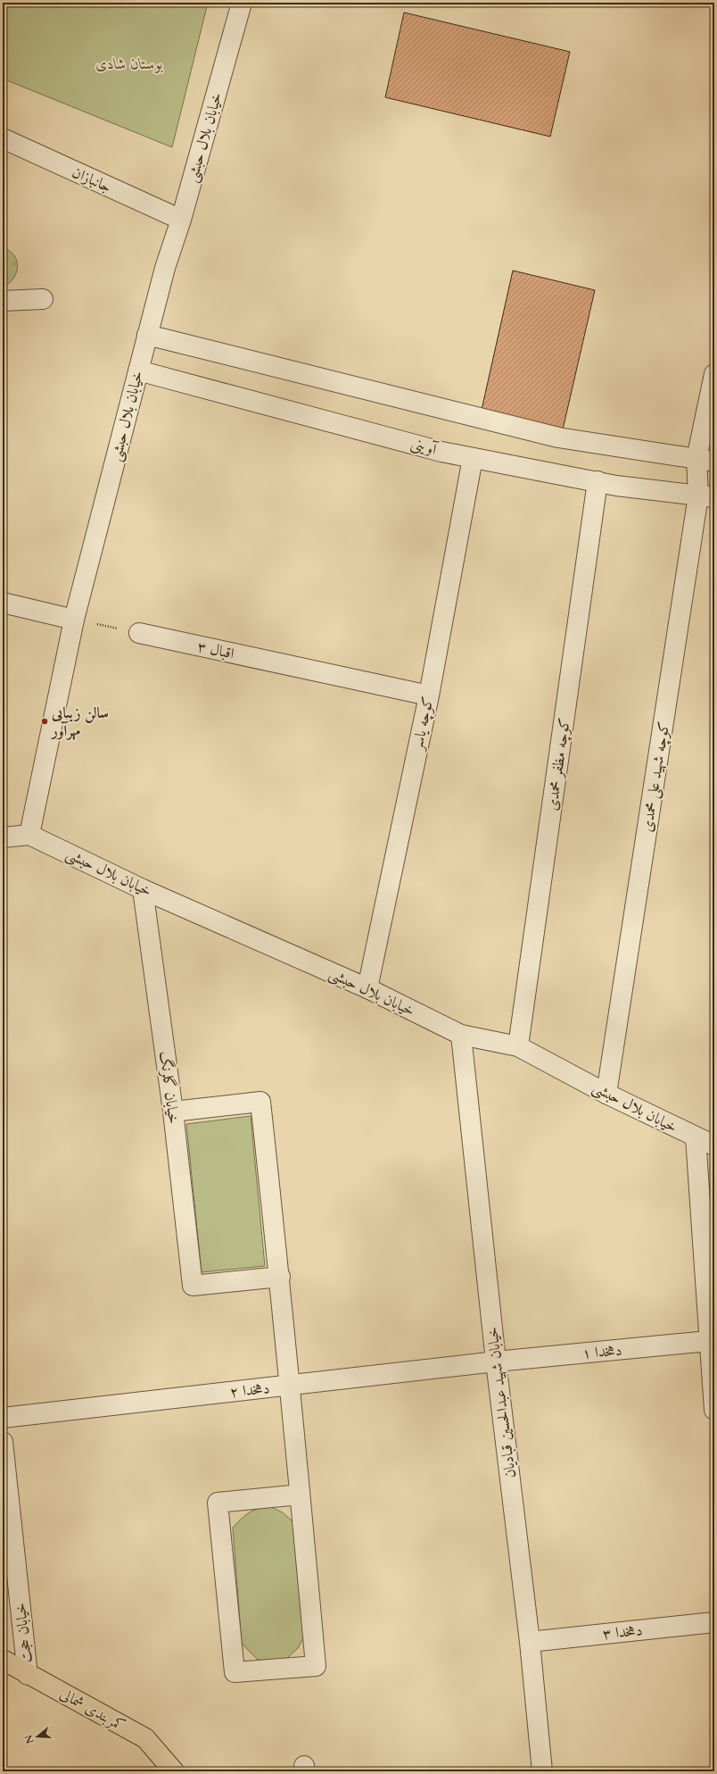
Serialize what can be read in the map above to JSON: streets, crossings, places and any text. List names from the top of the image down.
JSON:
{
  "streets": {
    "main road": ["کمربندی شمالی"],
    "street": [
      "خیابان بلال حبشی",
      "جانبازان",
      "آوینی",
      "اقبال ۳",
      "کوچه یاسر",
      "کوچه مظفر محمدی",
      "کوچه شهید علی محمدی",
      "خیابان گلرنگ",
      "دهخدا ۱",
      "دهخدا ۲",
      "خیابان شهید عبدالحسین قبادیان",
      "دهخدا ۳",
      "خیابان حجت"
    ]
  },
  "crossings": [
    ["خیابان بلال حبشی", "جانبازان"],
    ["خیابان بلال حبشی", "آوینی"],
    ["خیابان بلال حبشی", "کوچه یاسر"],
    ["خیابان بلال حبشی", "کوچه مظفر محمدی"],
    ["خیابان بلال حبشی", "کوچه شهید علی محمدی"],
    ["خیابان بلال حبشی", "خیابان گلرنگ"],
    ["خیابان بلال حبشی", "خیابان شهید عبدالحسین قبادیان"],
    ["آوینی", "کوچه یاسر"],
    ["آوینی", "کوچه مظفر محمدی"],
    ["آوینی", "کوچه شهید علی محمدی"],
    ["اقبال ۳", "کوچه یاسر"],
    ["دهخدا ۱", "دهخدا ۲"],
    ["دهخدا ۱", "خیابان شهید عبدالحسین قبادیان"],
    ["دهخدا ۲", "خیابان شهید عبدالحسین قبادیان"],
    ["خیابان شهید عبدالحسین قبادیان", "دهخدا ۳"],
    ["خیابان حجت", "کمربندی شمالی"]
  ],
  "parks": ["بوستان شادی"],
  "places": ["سالن زیبایی مهرآور"],
  "north": "left"
}
